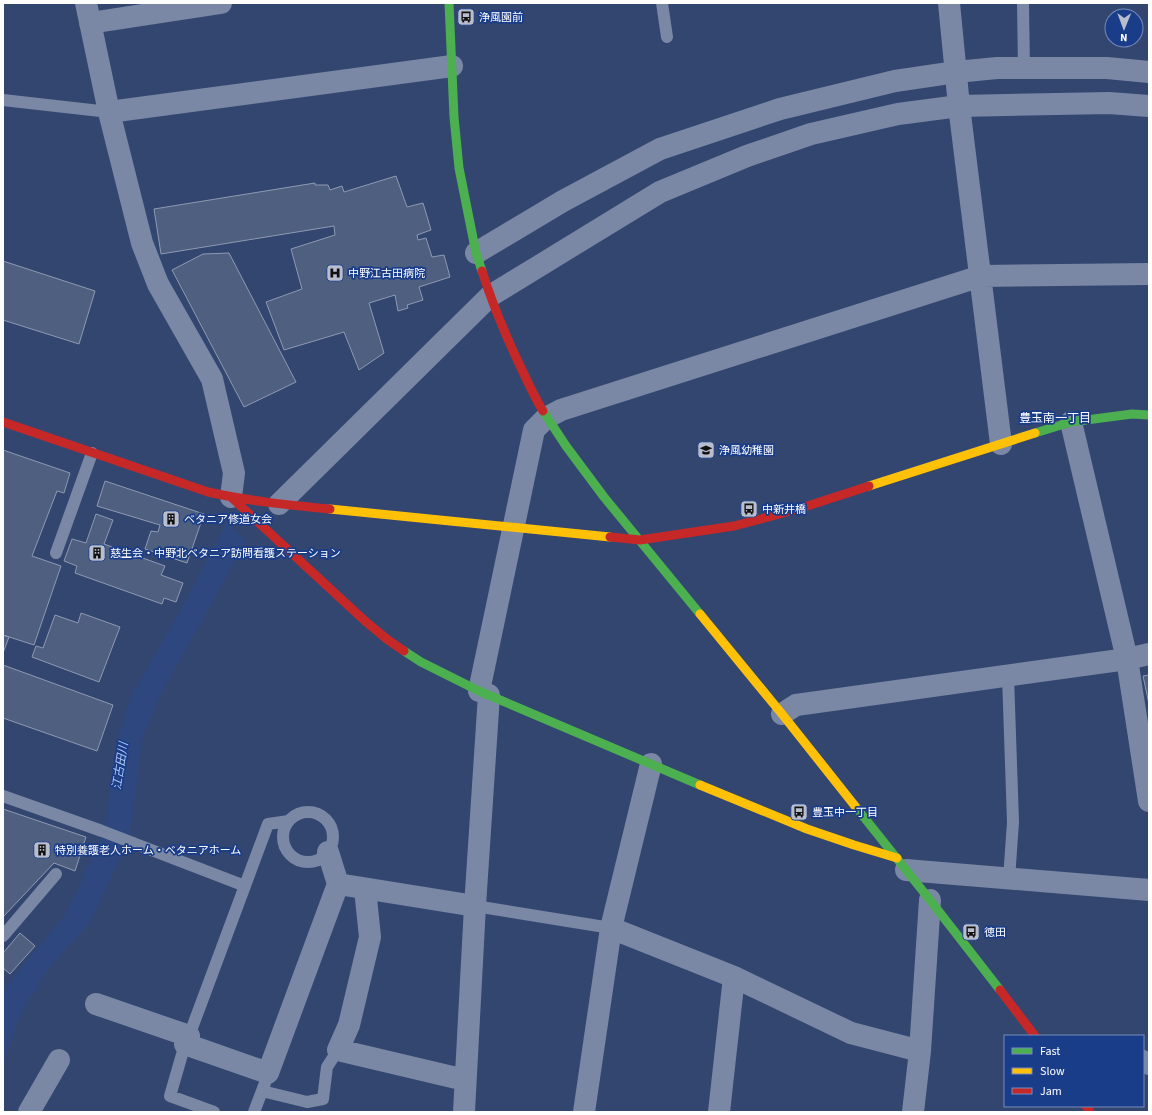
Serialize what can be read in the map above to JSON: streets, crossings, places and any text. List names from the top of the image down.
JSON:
{
  "districts": ["豊玉南一丁目"],
  "water": ["江古田川"],
  "places": {
    "bus stop": [
      "浄風園前",
      "中新井橋",
      "豊玉中一丁目",
      "徳田"
    ],
    "hospital": ["中野江古田病院"],
    "school or university": ["浄風幼稚園"],
    "building": ["ベタニア修道女会", "慈生会・中野北ベタニア訪問看護ステーション", "特別養護老人ホーム・ベタニアホーム"]
  },
  "legend": ["Fast", "Slow", "Jam"],
  "north": "bottom"
}
